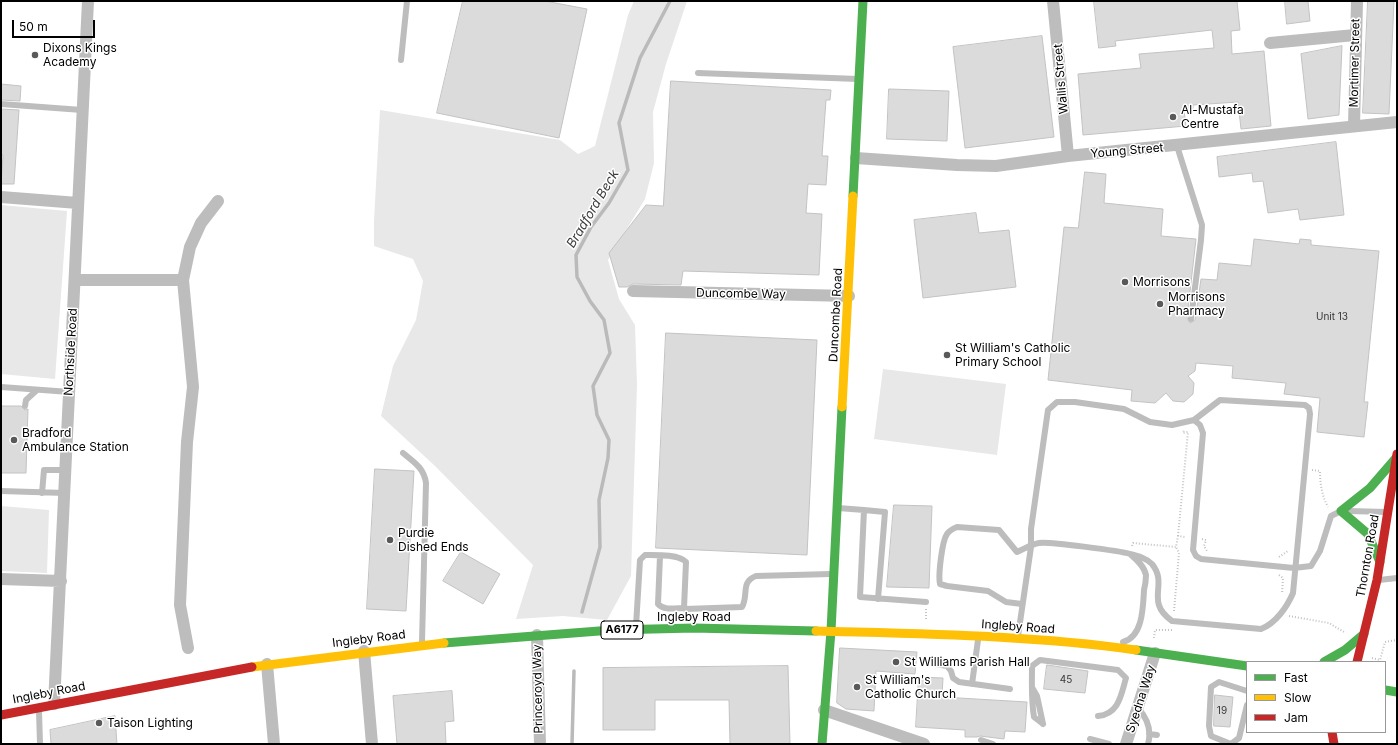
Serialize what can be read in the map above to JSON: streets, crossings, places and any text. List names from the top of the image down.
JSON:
{
  "streets": {
    "main road": [
      "Duncombe Road",
      "Thornton Road",
      "Ingleby Road",
      "A6177"
    ],
    "street": [
      "Mortimer Street",
      "Wallis Street",
      "Young Street",
      "Duncombe Way",
      "Northside Road",
      "Princeroyd Way",
      "Syedna Way"
    ]
  },
  "crossings": [
    ["Mortimer Street", "Young Street"],
    ["Wallis Street", "Young Street"],
    ["Young Street", "Duncombe Road"],
    ["Duncombe Way", "Duncombe Road"],
    ["Duncombe Road", "Ingleby Road"],
    ["Northside Road", "Ingleby Road"],
    ["Ingleby Road", "Princeroyd Way"],
    ["Ingleby Road", "Syedna Way"]
  ],
  "water": ["Bradford Beck"],
  "places": [
    "Dixons Kings Academy",
    "Al-Mustafa Centre",
    "Morrisons",
    "Morrisons Pharmacy",
    "St William's Catholic Primary School",
    "Bradford Ambulance Station",
    "Purdie Dished Ends",
    "St Williams Parish Hall",
    "St William's Catholic Church",
    "Taison Lighting"
  ],
  "house_numbers": ["Unit 13", "45", "19"],
  "legend": ["Fast", "Slow", "Jam"],
  "scale_bar": "50 m"
}
